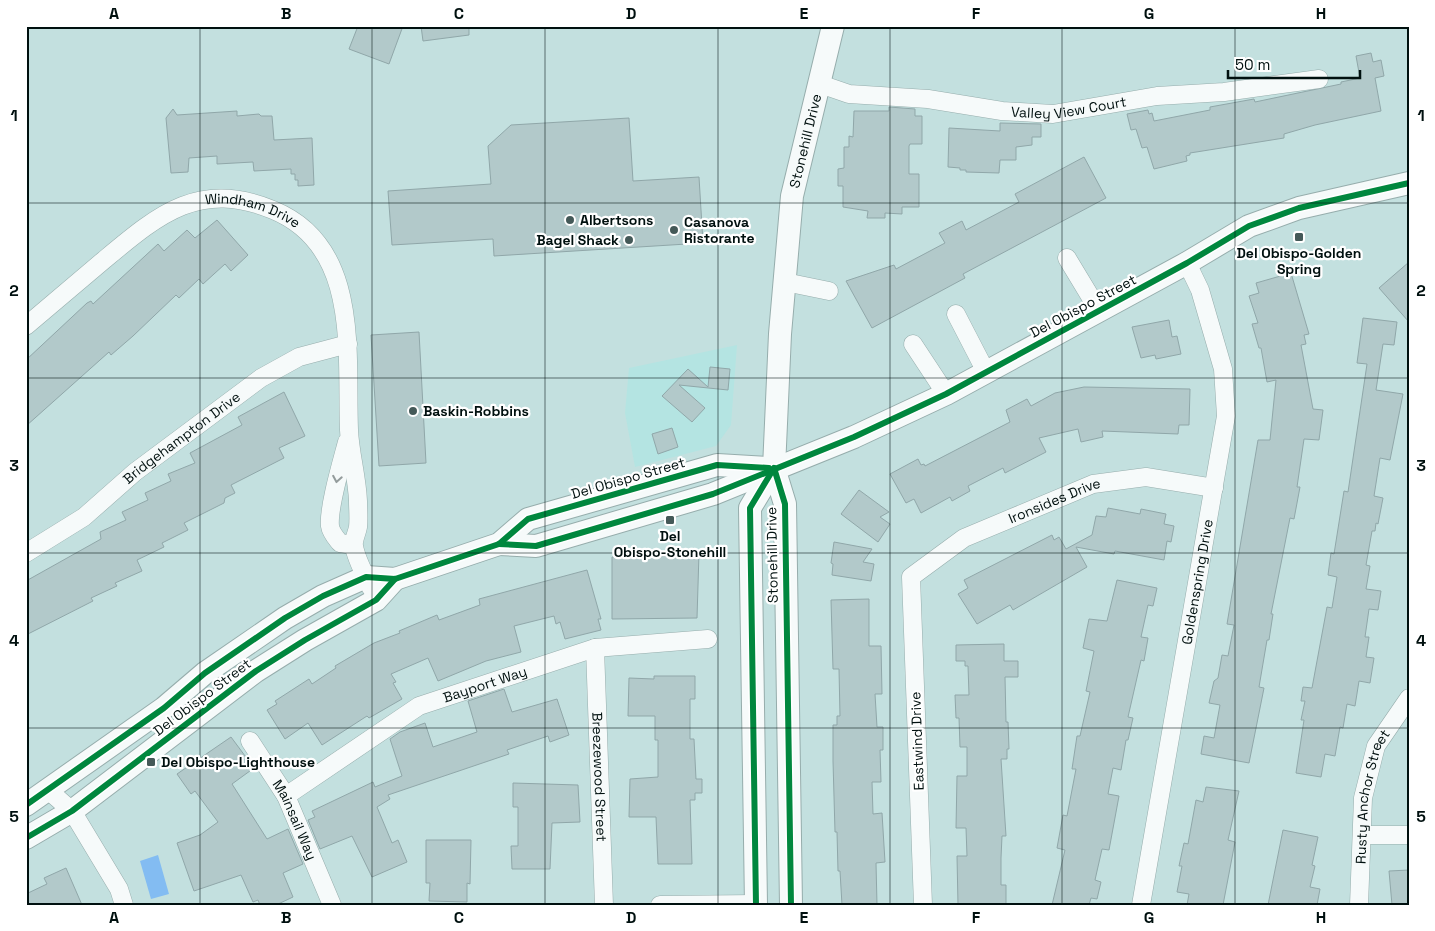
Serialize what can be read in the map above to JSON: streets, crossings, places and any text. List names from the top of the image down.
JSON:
{
  "streets": {
    "main road": ["Stonehill Drive", "Del Obispo Street"],
    "street": [
      "Valley View Court",
      "Windham Drive",
      "Bridgehampton Drive",
      "Ironsides Drive",
      "Goldenspring Drive",
      "Bayport Way",
      "Eastwind Drive",
      "Breezewood Street",
      "Rusty Anchor Street",
      "Mainsail Way"
    ]
  },
  "crossings": [
    ["Valley View Court", "Stonehill Drive"],
    ["Stonehill Drive", "Del Obispo Street"],
    ["Windham Drive", "Bridgehampton Drive"],
    ["Del Obispo Street", "Goldenspring Drive"],
    ["Ironsides Drive", "Goldenspring Drive"],
    ["Ironsides Drive", "Eastwind Drive"],
    ["Bayport Way", "Breezewood Street"],
    ["Bayport Way", "Mainsail Way"]
  ],
  "places": {
    "other": [
      "Albertsons",
      "Casanova Ristorante",
      "Bagel Shack",
      "Baskin-Robbins"
    ],
    "transit": ["Del Obispo-Golden Spring", "Del Obispo-Stonehill", "Del Obispo-Lighthouse"]
  },
  "scale_bar": "50 m",
  "grid": {
    "columns": [
      "A",
      "B",
      "C",
      "D",
      "E",
      "F",
      "G",
      "H"
    ],
    "rows": [
      "1",
      "2",
      "3",
      "4",
      "5"
    ]
  }
}
